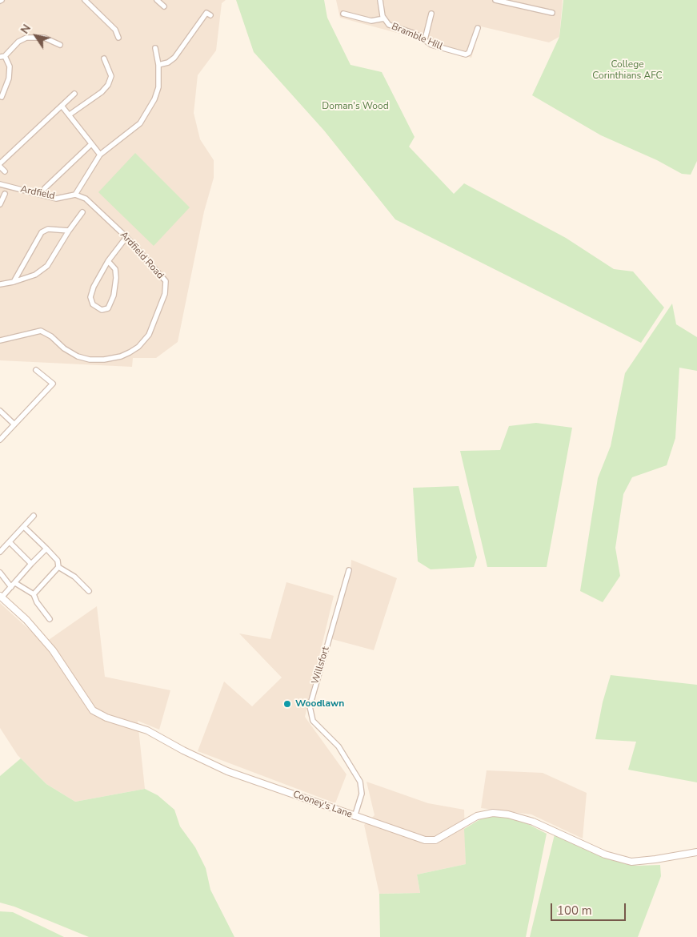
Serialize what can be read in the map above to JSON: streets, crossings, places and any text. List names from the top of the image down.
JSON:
{
  "streets": {
    "street": [
      "Bramble Hill",
      "Ardfield",
      "Ardfield Road",
      "Willsfort",
      "Cooney's Lane"
    ]
  },
  "crossings": [
    ["Ardfield", "Ardfield Road"],
    ["Willsfort", "Cooney's Lane"]
  ],
  "parks": ["College Corinthians AFC", "Doman's Wood"],
  "places": ["Woodlawn"],
  "scale_bar": "100 m",
  "north": "top left"
}
